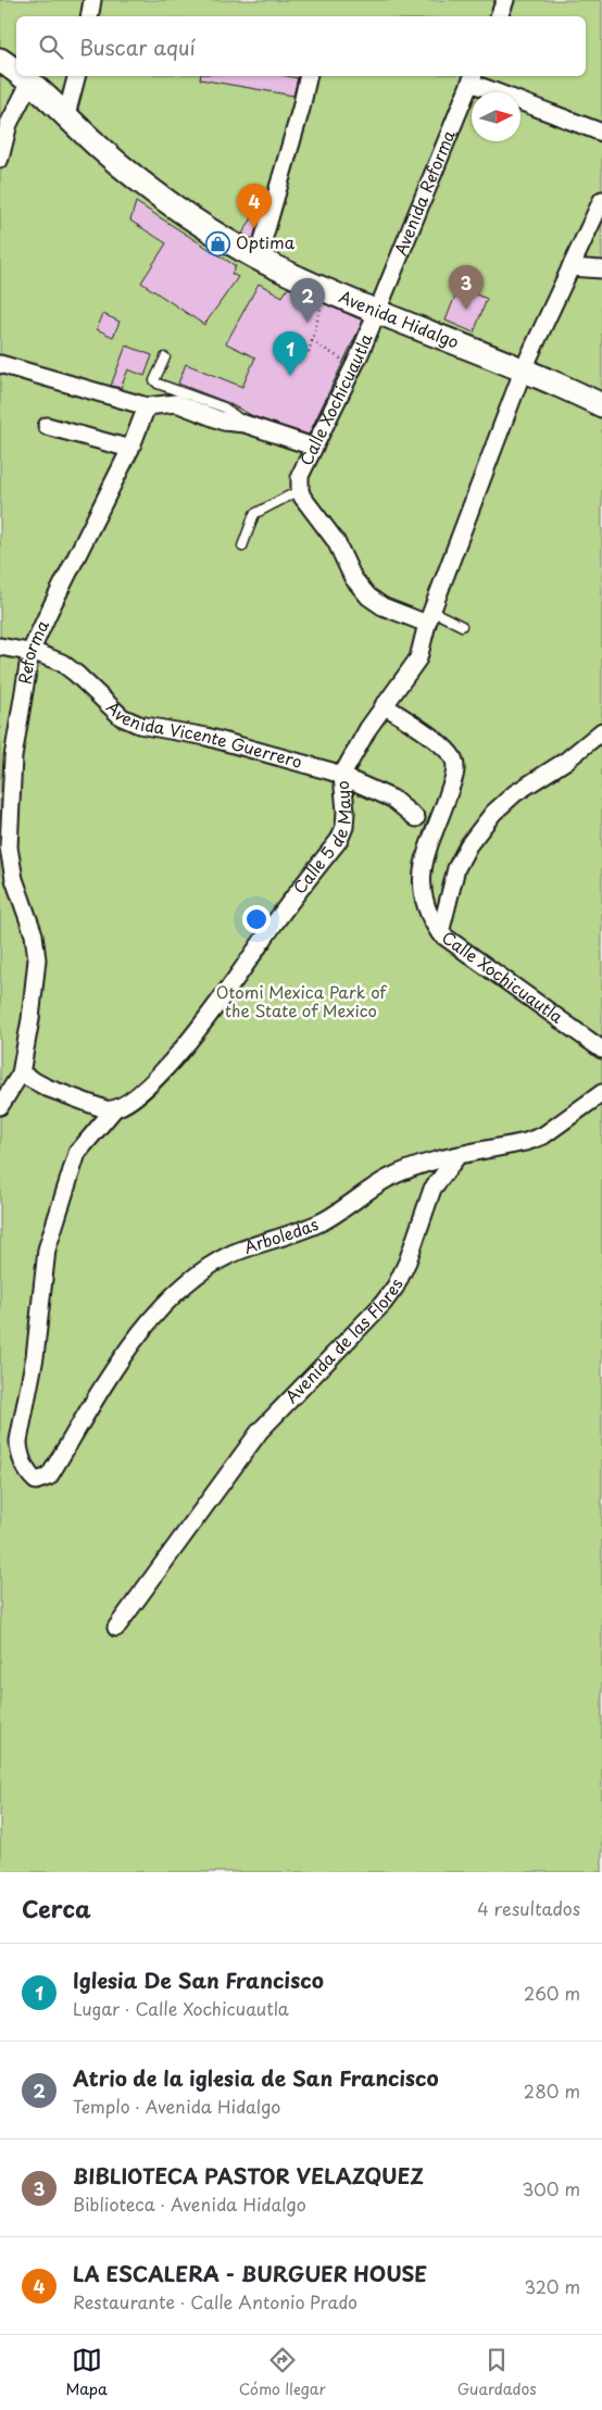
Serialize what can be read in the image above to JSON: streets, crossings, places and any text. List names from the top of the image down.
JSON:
{
  "streets": {
    "main road": ["Avenida Hidalgo"],
    "street": [
      "Avenida Reforma",
      "Calle Xochicuautla",
      "Reforma",
      "Avenida Vicente Guerrero",
      "Calle 5 de Mayo",
      "Arboledas",
      "Avenida de las Flores"
    ]
  },
  "crossings": [
    ["Avenida Reforma", "Avenida Hidalgo"],
    ["Avenida Reforma", "Calle Xochicuautla"],
    ["Avenida Hidalgo", "Calle Xochicuautla"],
    ["Avenida Hidalgo", "Calle 5 de Mayo"],
    ["Calle Xochicuautla", "Calle 5 de Mayo"],
    ["Reforma", "Avenida Vicente Guerrero"],
    ["Avenida Vicente Guerrero", "Calle 5 de Mayo"],
    ["Calle 5 de Mayo", "Arboledas"],
    ["Arboledas", "Avenida de las Flores"]
  ],
  "parks": ["Otomi Mexica Park of the State of Mexico"],
  "places": {
    "shop": ["Optima"]
  },
  "north": "right",
  "page": {
    "search": "Buscar aquí",
    "pins": [
      "4",
      "3",
      "2",
      "1"
    ],
    "heading": ["Cerca", "4 resultados"],
    "list": [
      {
        "mark": "1",
        "name": "Iglesia De San Francisco",
        "note": "Lugar · Calle Xochicuautla",
        "value": "260 m"
      },
      {
        "mark": "2",
        "name": "Atrio de la iglesia de San Francisco",
        "note": "Templo · Avenida Hidalgo",
        "value": "280 m"
      },
      {
        "mark": "3",
        "name": "BIBLIOTECA PASTOR VELAZQUEZ",
        "note": "Biblioteca · Avenida Hidalgo",
        "value": "300 m"
      },
      {
        "mark": "4",
        "name": "LA ESCALERA - BURGUER HOUSE",
        "note": "Restaurante · Calle Antonio Prado",
        "value": "320 m"
      }
    ],
    "nav": ["Mapa", "Cómo llegar", "Guardados"]
  }
}
